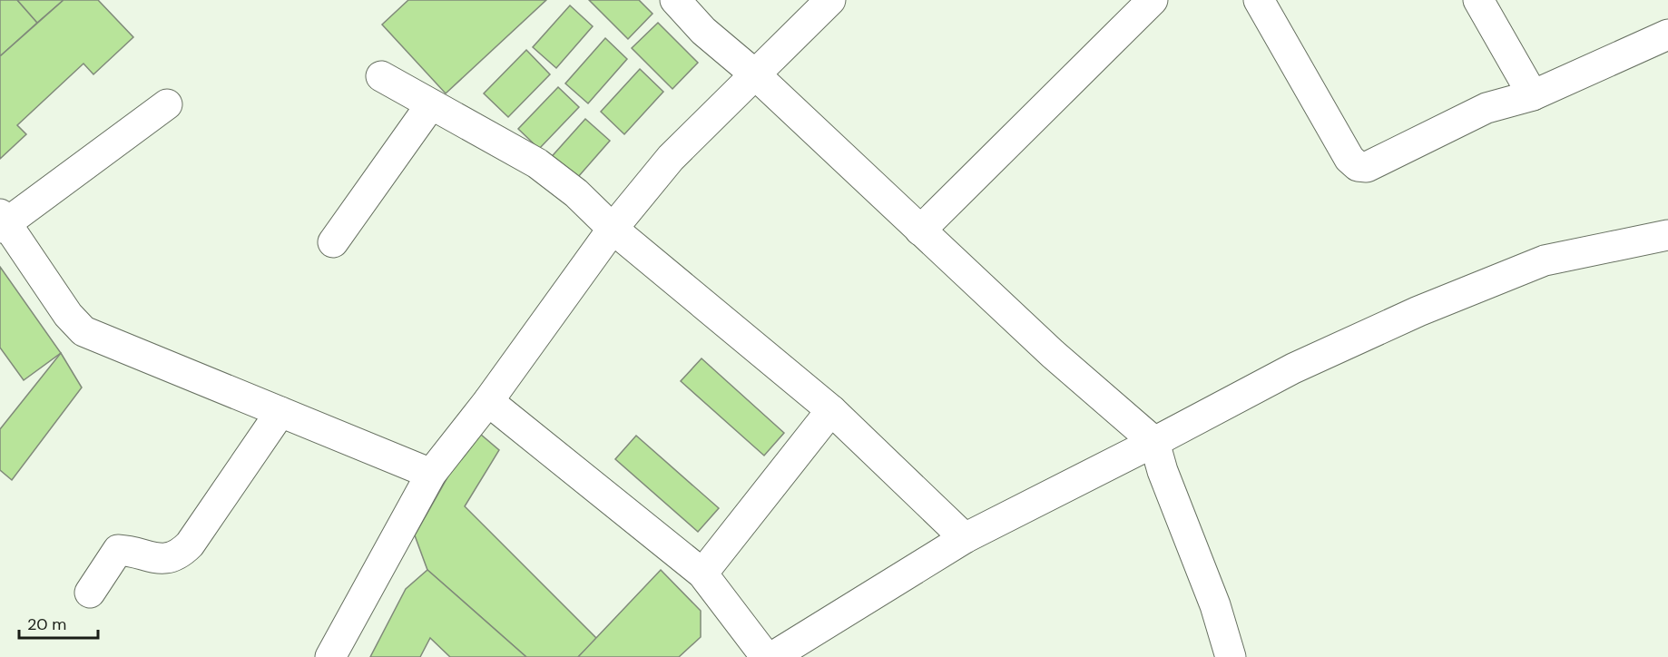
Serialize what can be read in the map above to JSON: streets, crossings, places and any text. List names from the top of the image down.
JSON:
{
  "scale_bar": "20 m"
}
